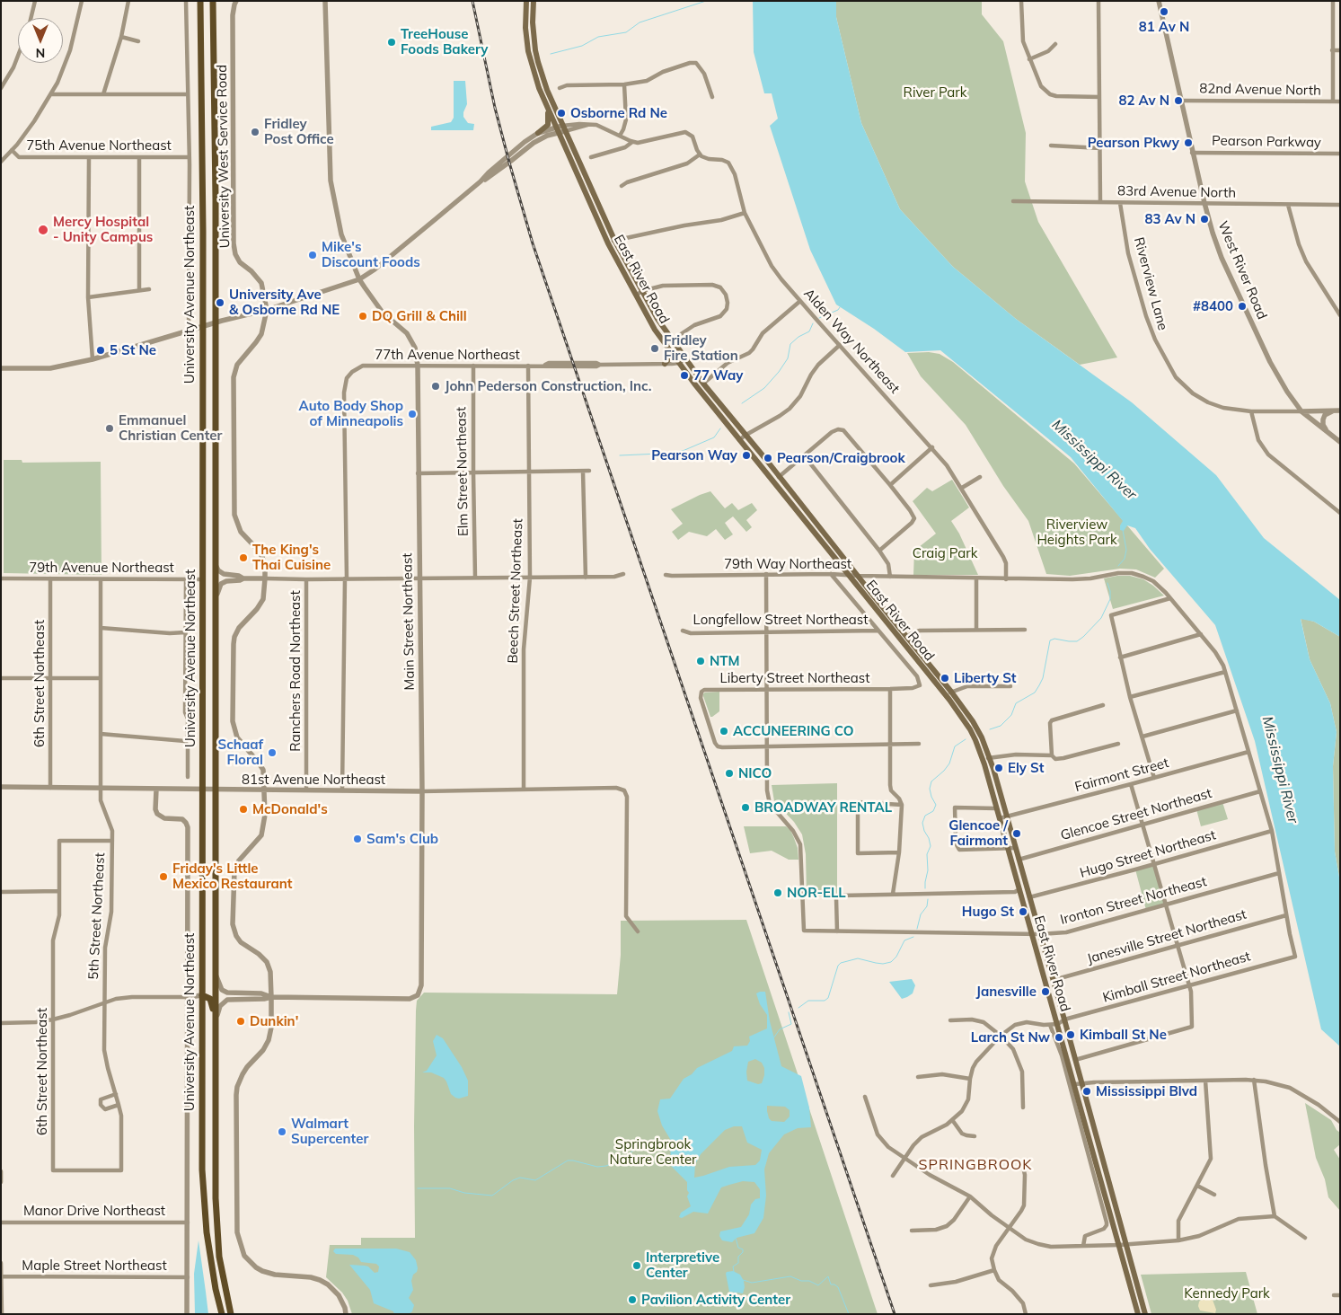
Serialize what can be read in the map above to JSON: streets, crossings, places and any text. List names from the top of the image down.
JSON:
{
  "streets": {
    "main road": ["East River Road", "University Avenue Northeast"],
    "street": [
      "82nd Avenue North",
      "Pearson Parkway",
      "75th Avenue Northeast",
      "University West Service Road",
      "83rd Avenue North",
      "West River Road",
      "Riverview Lane",
      "Alden Way Northeast",
      "77th Avenue Northeast",
      "Elm Street Northeast",
      "79th Way Northeast",
      "79th Avenue Northeast",
      "Beech Street Northeast",
      "Longfellow Street Northeast",
      "Main Street Northeast",
      "Ranchers Road Northeast",
      "Liberty Street Northeast",
      "6th Street Northeast",
      "Fairmont Street",
      "81st Avenue Northeast",
      "Glencoe Street Northeast",
      "Hugo Street Northeast",
      "Ironton Street Northeast",
      "5th Street Northeast",
      "Janesville Street Northeast",
      "Kimball Street Northeast",
      "Manor Drive Northeast",
      "Maple Street Northeast"
    ]
  },
  "crossings": [
    ["82nd Avenue North", "West River Road"],
    ["Pearson Parkway", "West River Road"],
    ["University West Service Road", "Main Street Northeast"],
    ["University West Service Road", "81st Avenue Northeast"],
    ["83rd Avenue North", "West River Road"],
    ["83rd Avenue North", "Riverview Lane"],
    ["West River Road", "Riverview Lane"],
    ["East River Road", "77th Avenue Northeast"],
    ["East River Road", "79th Way Northeast"],
    ["East River Road", "Fairmont Street"],
    ["East River Road", "Glencoe Street Northeast"],
    ["East River Road", "Hugo Street Northeast"],
    ["East River Road", "Ironton Street Northeast"],
    ["East River Road", "Janesville Street Northeast"],
    ["East River Road", "Kimball Street Northeast"],
    ["University Avenue Northeast", "79th Avenue Northeast"],
    ["University Avenue Northeast", "81st Avenue Northeast"],
    ["Alden Way Northeast", "79th Way Northeast"],
    ["77th Avenue Northeast", "Elm Street Northeast"],
    ["77th Avenue Northeast", "Beech Street Northeast"],
    ["77th Avenue Northeast", "Main Street Northeast"],
    ["79th Avenue Northeast", "6th Street Northeast"],
    ["79th Avenue Northeast", "5th Street Northeast"],
    ["Beech Street Northeast", "81st Avenue Northeast"],
    ["Longfellow Street Northeast", "Liberty Street Northeast"],
    ["Main Street Northeast", "81st Avenue Northeast"],
    ["Ranchers Road Northeast", "81st Avenue Northeast"],
    ["Liberty Street Northeast", "Ironton Street Northeast"],
    ["6th Street Northeast", "81st Avenue Northeast"],
    ["6th Street Northeast", "5th Street Northeast"],
    ["81st Avenue Northeast", "5th Street Northeast"],
    ["Janesville Street Northeast", "Kimball Street Northeast"]
  ],
  "districts": ["SPRINGBROOK"],
  "water": ["Mississippi River"],
  "parks": [
    "River Park",
    "Riverview Heights Park",
    "Craig Park",
    "Springbrook Nature Center",
    "Kennedy Park"
  ],
  "places": [
    "81 Av N",
    "TreeHouse Foods Bakery",
    "82 Av N",
    "Osborne Rd Ne",
    "Fridley Post Office",
    "Pearson Pkwy",
    "83 Av N",
    "Mercy Hospital - Unity Campus",
    "Mike's Discount Foods",
    "University Ave & Osborne Rd NE",
    "#8400",
    "DQ Grill & Chill",
    "Fridley Fire Station",
    "5 St Ne",
    "77 Way",
    "John Pederson Construction, Inc.",
    "Auto Body Shop of Minneapolis",
    "Emmanuel Christian Center",
    "Pearson Way",
    "Pearson/Craigbrook",
    "The King's Thai Cuisine",
    "NTM",
    "Liberty St",
    "ACCUNEERING CO",
    "Schaaf Floral",
    "Ely St",
    "NICO",
    "BROADWAY RENTAL",
    "McDonald's",
    "Glencoe / Fairmont",
    "Sam's Club",
    "Friday's Little Mexico Restaurant",
    "NOR-ELL",
    "Hugo St",
    "Janesville",
    "Dunkin'",
    "Kimball St Ne",
    "Larch St Nw",
    "Mississippi Blvd",
    "Walmart Supercenter",
    "Interpretive Center",
    "Pavilion Activity Center"
  ],
  "north": "bottom"
}
